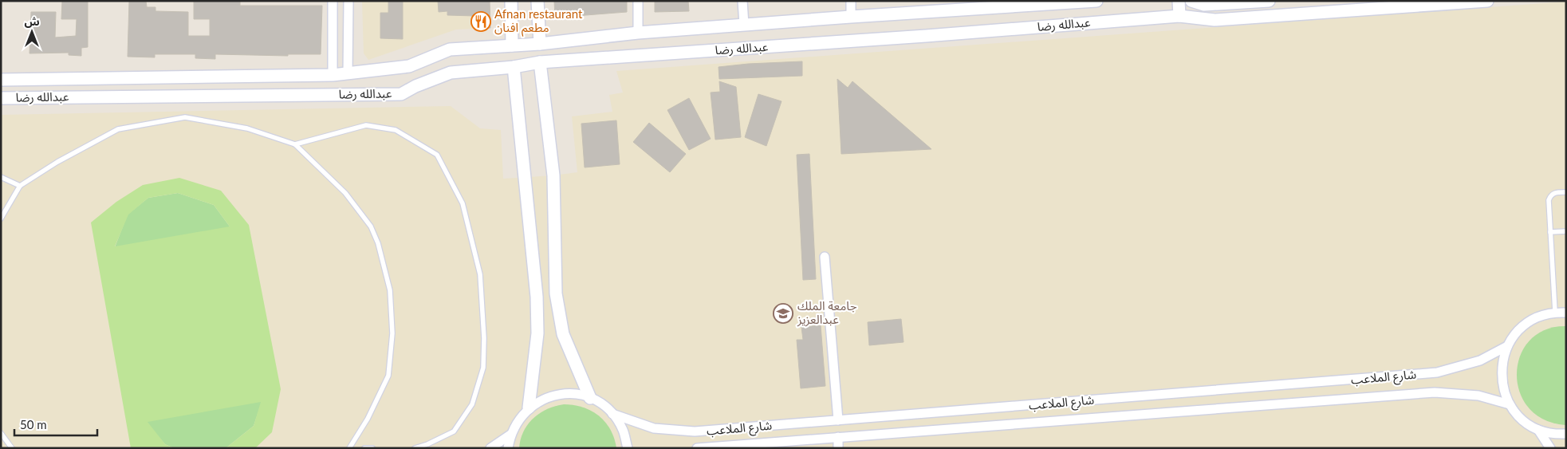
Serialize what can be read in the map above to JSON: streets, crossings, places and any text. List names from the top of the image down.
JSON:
{
  "streets": {
    "street": ["عبدالله رضا", "شارع الملاعب"]
  },
  "places": {
    "restaurant": ["Afnan restaurant مطعم افنان"],
    "school or university": ["جامعة الملك عبدالعزيز"]
  },
  "scale_bar": "50 m",
  "north": "top"
}
